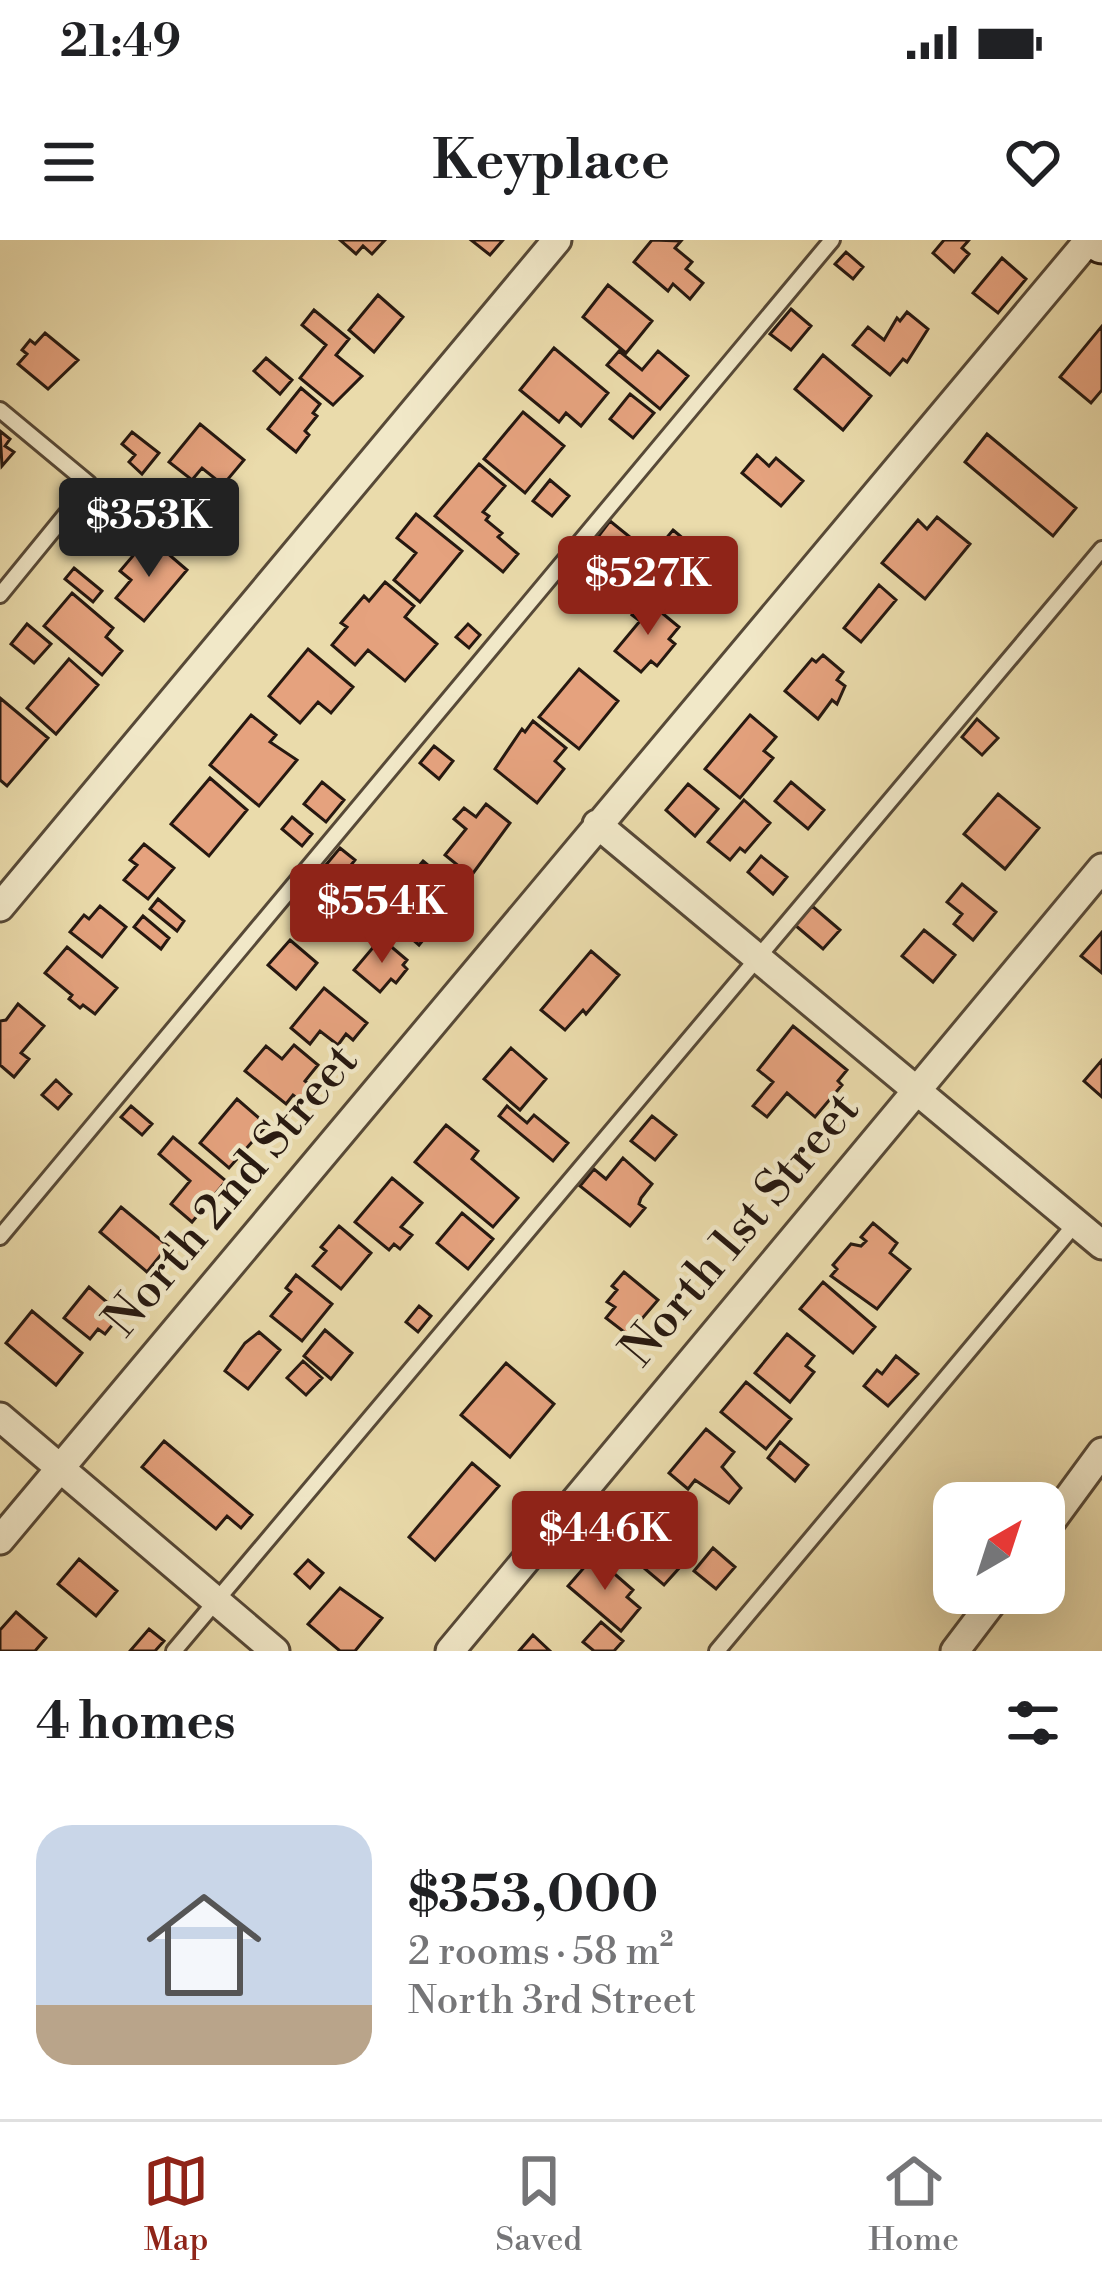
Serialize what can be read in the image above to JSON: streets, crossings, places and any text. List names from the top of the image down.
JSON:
{
  "streets": {
    "street": ["North 2nd Street", "North 1st Street"]
  },
  "north": "top right",
  "page": {
    "status": "21:49",
    "header": "Keyplace",
    "price": [
      "$353K",
      "$527K",
      "$554K",
      "$446K"
    ],
    "heading": "4 homes",
    "list": [
      {
        "name": "$353,000",
        "note": "2 rooms · 58 m² · North 3rd Street"
      }
    ],
    "tabs": ["Map", "Saved", "Home"]
  }
}
